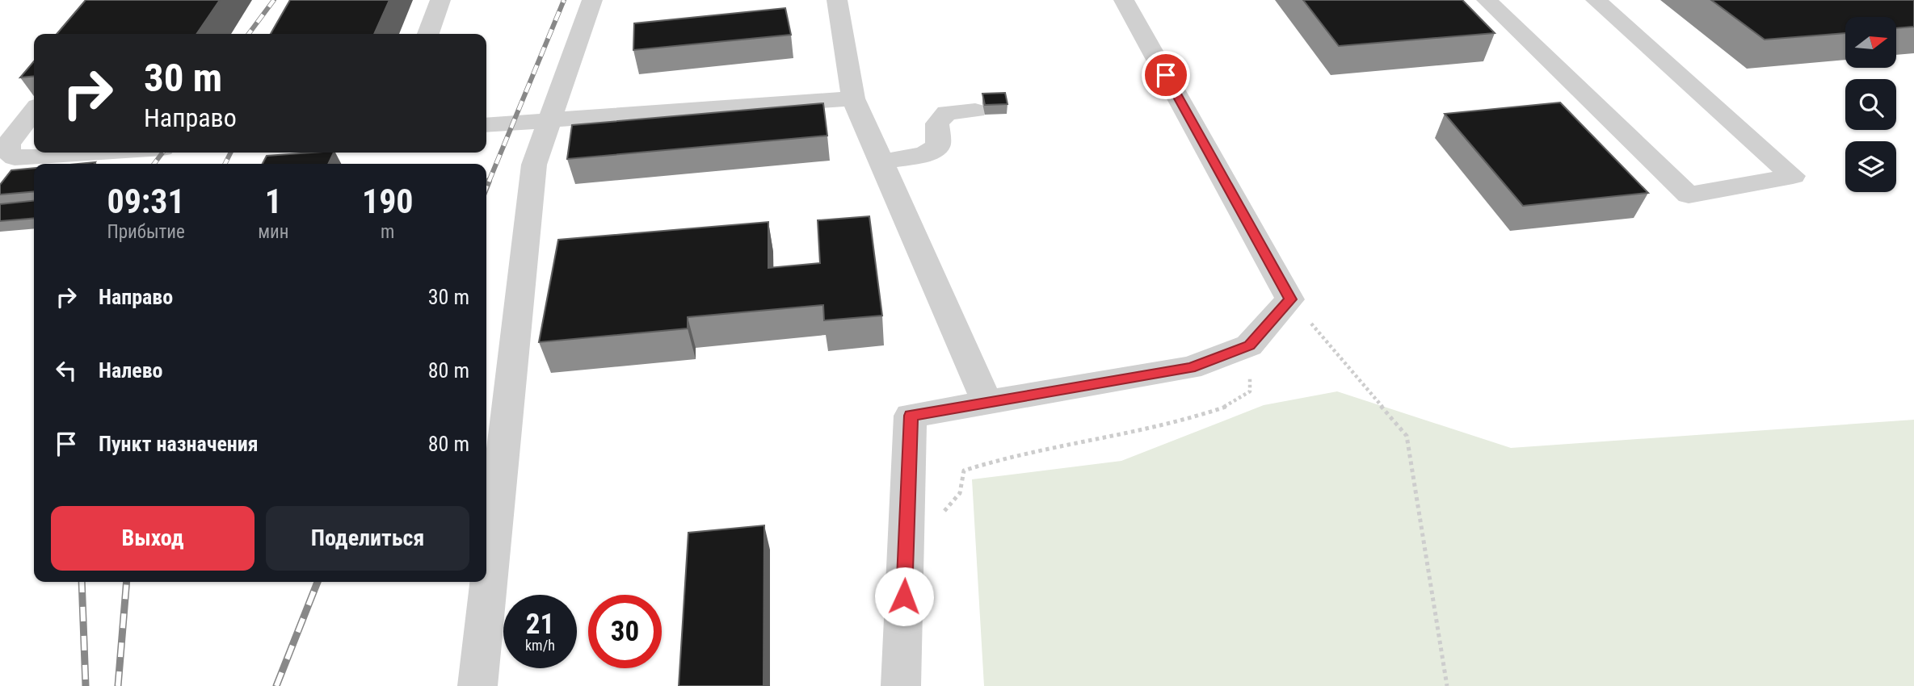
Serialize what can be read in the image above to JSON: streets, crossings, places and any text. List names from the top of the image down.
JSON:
{
  "north": "right",
  "page": {
    "turn": ["30 m", "Направо"],
    "eta": [
      "09:31",
      "Прибытие",
      "1",
      "мин",
      "190",
      "m"
    ],
    "list": [
      {
        "name": "Направо",
        "value": "30 m"
      },
      {
        "name": "Налево",
        "value": "80 m"
      },
      {
        "name": "Пункт назначения",
        "value": "80 m"
      }
    ],
    "buttons": ["Выход", "Поделиться"],
    "speed": "21 km/h",
    "limit": "30"
  }
}
